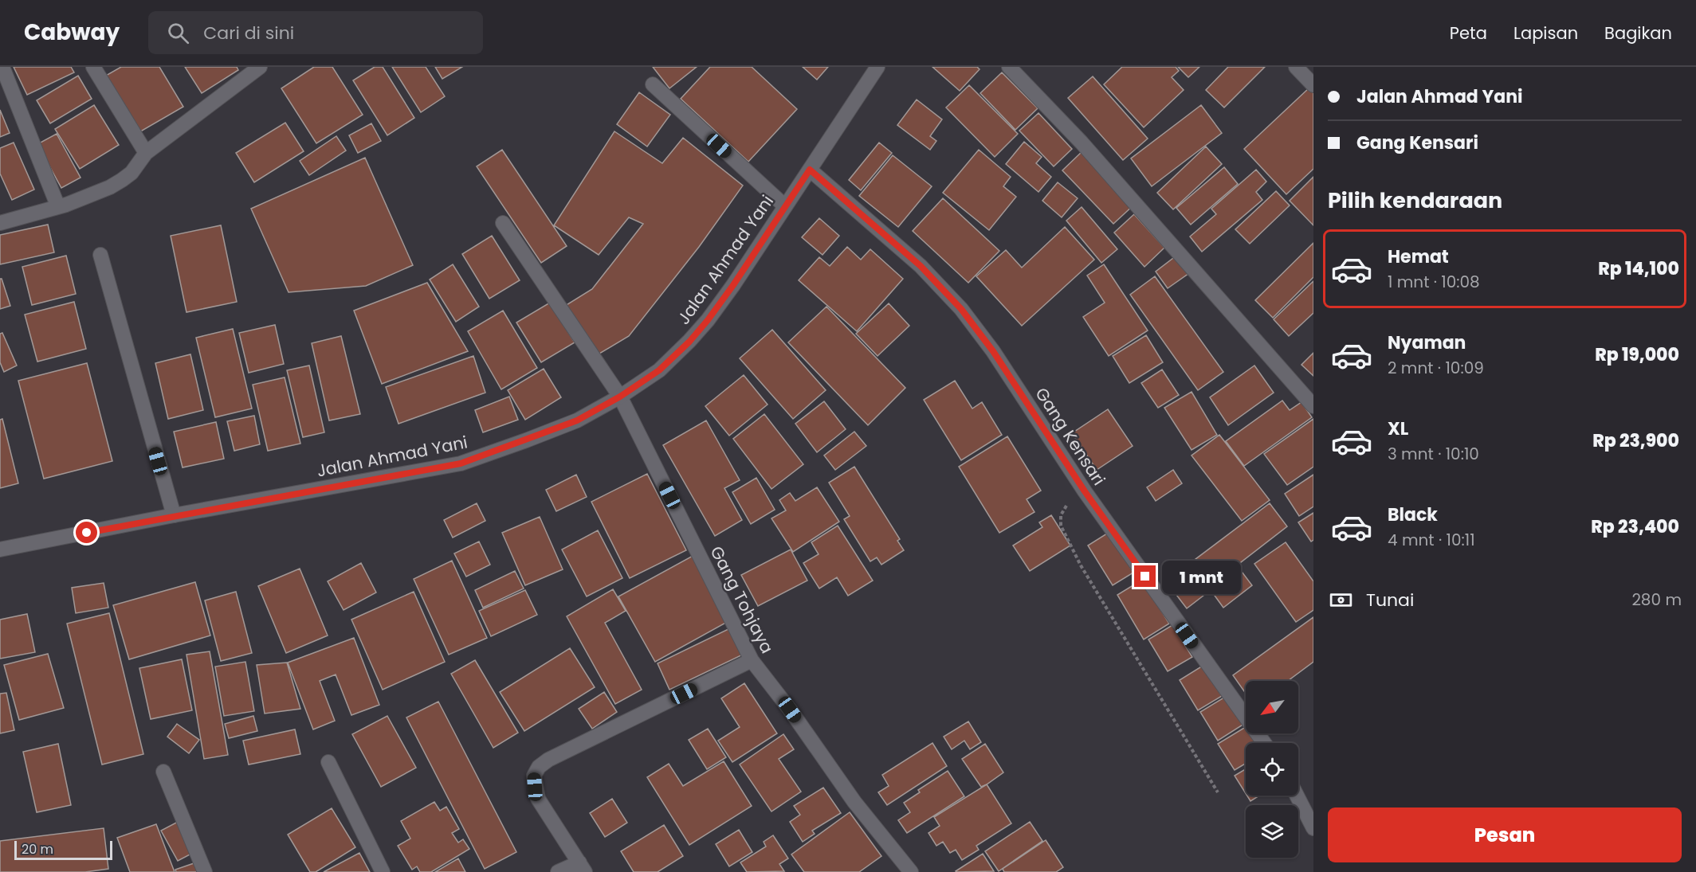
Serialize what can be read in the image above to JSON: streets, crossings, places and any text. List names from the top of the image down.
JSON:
{
  "streets": {
    "street": ["Jalan Ahmad Yani", "Gang Kensari", "Gang Tohjaya"]
  },
  "crossings": [
    ["Jalan Ahmad Yani", "Gang Kensari"],
    ["Jalan Ahmad Yani", "Gang Tohjaya"]
  ],
  "scale_bar": "20 m",
  "north": "bottom left",
  "page": {
    "header": "Cabway",
    "search": "Cari di sini",
    "nav": ["Peta", "Lapisan", "Bagikan"],
    "banner": ["Jalan Ahmad Yani", "Gang Kensari"],
    "heading": "Pilih kendaraan",
    "list": [
      {
        "name": "Hemat",
        "note": "1 mnt · 10:08",
        "value": "Rp 14,100"
      },
      {
        "name": "Nyaman",
        "note": "2 mnt · 10:09",
        "value": "Rp 19,000"
      },
      {
        "name": "XL",
        "note": "3 mnt · 10:10",
        "value": "Rp 23,900"
      },
      {
        "name": "Black",
        "note": "4 mnt · 10:11",
        "value": "Rp 23,400"
      }
    ],
    "bubble": "1 mnt",
    "pay": ["Tunai", "280 m"],
    "buttons": "Pesan",
    "scale": "20 m"
  }
}
